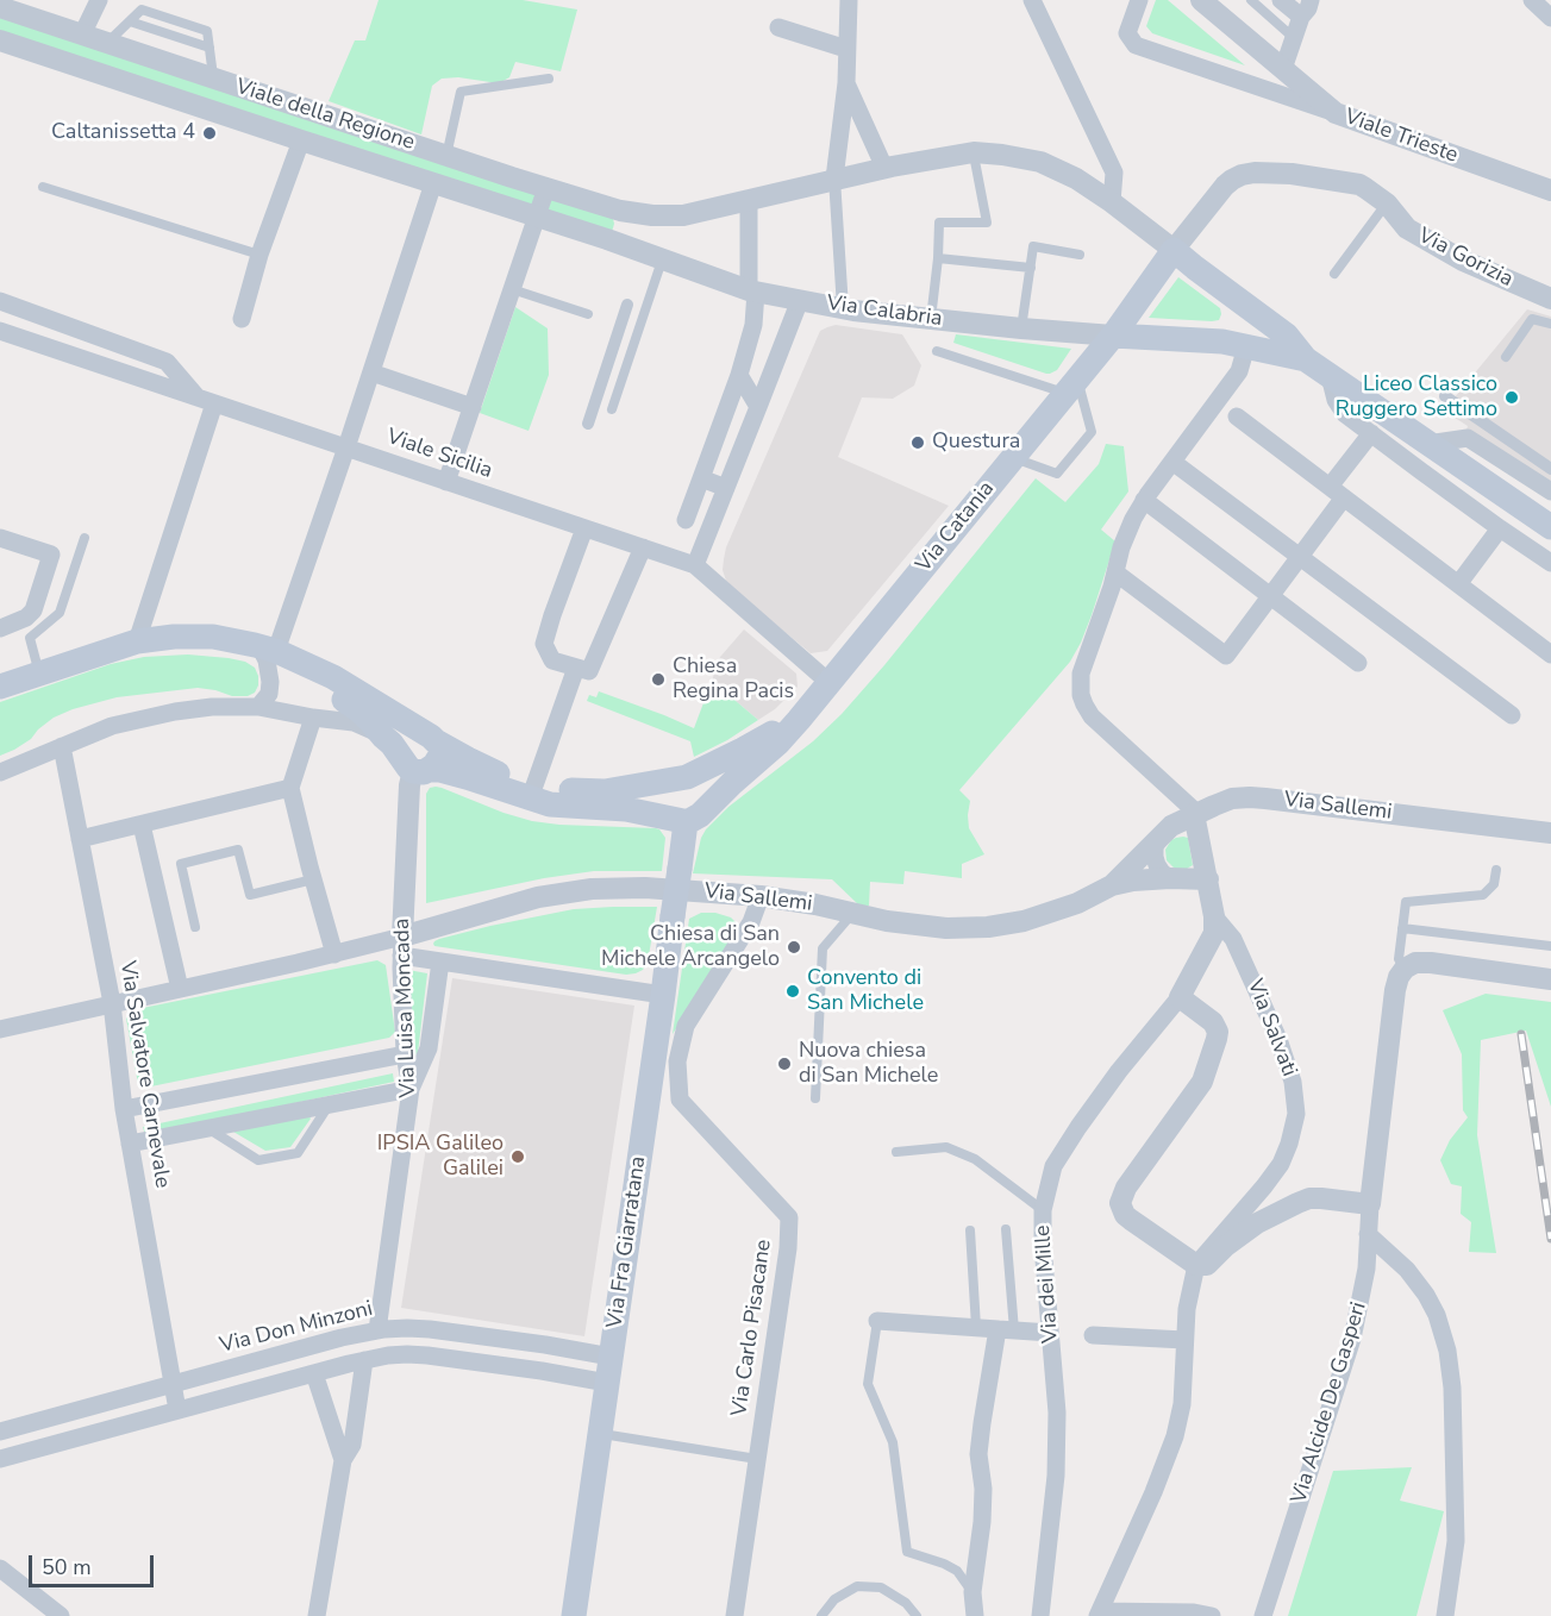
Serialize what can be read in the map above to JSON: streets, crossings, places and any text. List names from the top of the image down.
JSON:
{
  "streets": {
    "main road": ["Via Catania", "Via Fra Giarratana"],
    "street": [
      "Viale della Regione",
      "Viale Trieste",
      "Via Gorizia",
      "Via Calabria",
      "Viale Sicilia",
      "Via Sallemi",
      "Via Luisa Moncada",
      "Via Salvati",
      "Via Salvatore Carnevale",
      "Via dei Mille",
      "Via Don Minzoni",
      "Via Carlo Pisacane",
      "Via Alcide De Gasperi"
    ]
  },
  "crossings": [
    ["Viale della Regione", "Via Gorizia"],
    ["Viale della Regione", "Via Calabria"],
    ["Viale della Regione", "Via Catania"],
    ["Via Gorizia", "Via Catania"],
    ["Via Calabria", "Via Catania"],
    ["Viale Sicilia", "Via Catania"],
    ["Via Catania", "Via Fra Giarratana"],
    ["Via Sallemi", "Via Luisa Moncada"],
    ["Via Sallemi", "Via Salvati"],
    ["Via Sallemi", "Via Carlo Pisacane"],
    ["Via Luisa Moncada", "Via Don Minzoni"],
    ["Via Salvati", "Via dei Mille"],
    ["Via Salvatore Carnevale", "Via Don Minzoni"],
    ["Via Fra Giarratana", "Via Don Minzoni"]
  ],
  "places": [
    "Caltanissetta 4",
    "Liceo Classico Ruggero Settimo",
    "Questura",
    "Chiesa Regina Pacis",
    "Chiesa di San Michele Arcangelo",
    "Convento di San Michele",
    "Nuova chiesa di San Michele",
    "IPSIA Galileo Galilei"
  ],
  "scale_bar": "50 m"
}
